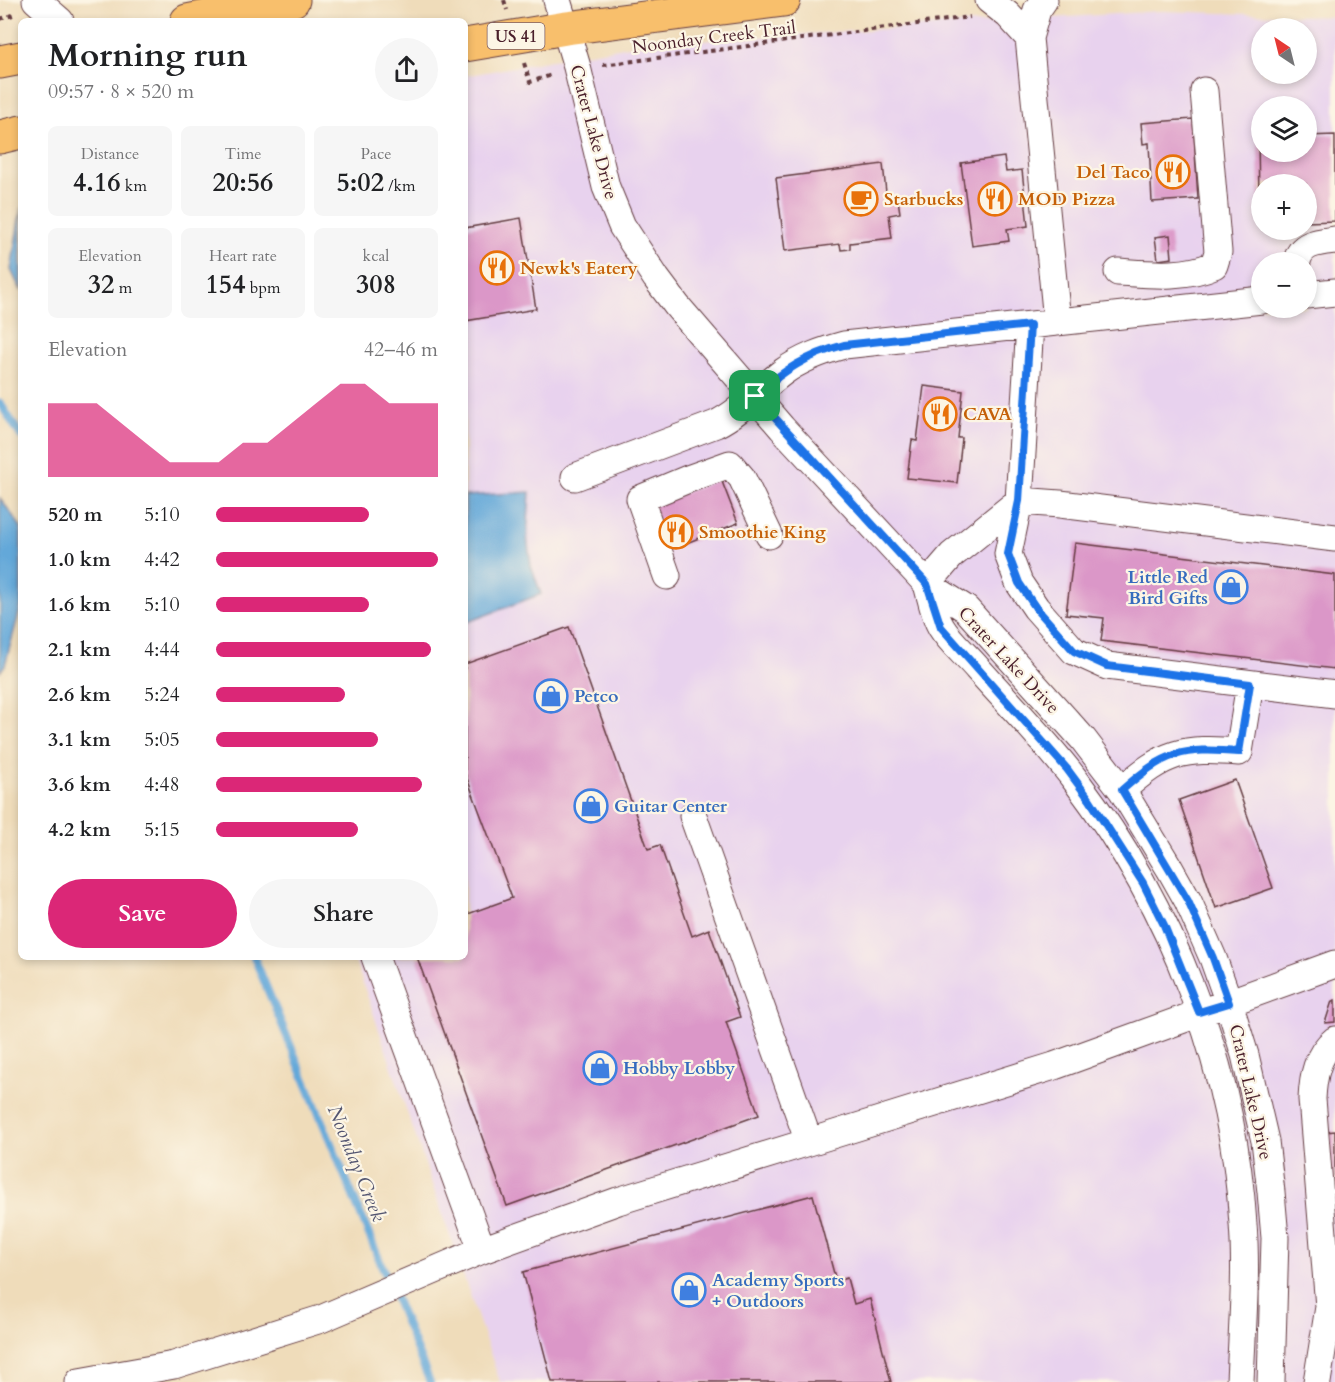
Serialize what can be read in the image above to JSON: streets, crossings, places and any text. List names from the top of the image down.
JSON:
{
  "streets": {
    "main road": ["US 41"],
    "street": ["Crater Lake Drive"],
    "path": ["Noonday Creek Trail"]
  },
  "crossings": [
    ["US 41", "Noonday Creek Trail"],
    ["US 41", "Crater Lake Drive"],
    ["Noonday Creek Trail", "Crater Lake Drive"]
  ],
  "water": ["Noonday Creek"],
  "places": {
    "restaurant": [
      "Del Taco",
      "MOD Pizza",
      "Newk's Eatery",
      "CAVA",
      "Smoothie King"
    ],
    "cafe": ["Starbucks"],
    "shop": [
      "Little Red Bird Gifts",
      "Petco",
      "Guitar Center",
      "Hobby Lobby",
      "Academy Sports + Outdoors"
    ]
  },
  "north": "top left",
  "page": {
    "map_buttons": ["+", "−"],
    "heading": ["Morning run", "09:57 · 8 × 520 m"],
    "stats": [
      ["Distance", "4.16 km"],
      ["Time", "20:56"],
      ["Pace", "5:02 /km"],
      ["Elevation", "32 m"],
      ["Heart rate", "154 bpm"],
      ["kcal", "308"]
    ],
    "chart": ["Elevation", "42–46 m"],
    "list": [
      {
        "name": "520 m",
        "note": "5:10"
      },
      {
        "name": "1.0 km",
        "note": "4:42"
      },
      {
        "name": "1.6 km",
        "note": "5:10"
      },
      {
        "name": "2.1 km",
        "note": "4:44"
      },
      {
        "name": "2.6 km",
        "note": "5:24"
      },
      {
        "name": "3.1 km",
        "note": "5:05"
      },
      {
        "name": "3.6 km",
        "note": "4:48"
      },
      {
        "name": "4.2 km",
        "note": "5:15"
      }
    ],
    "buttons": ["Save", "Share"]
  }
}
